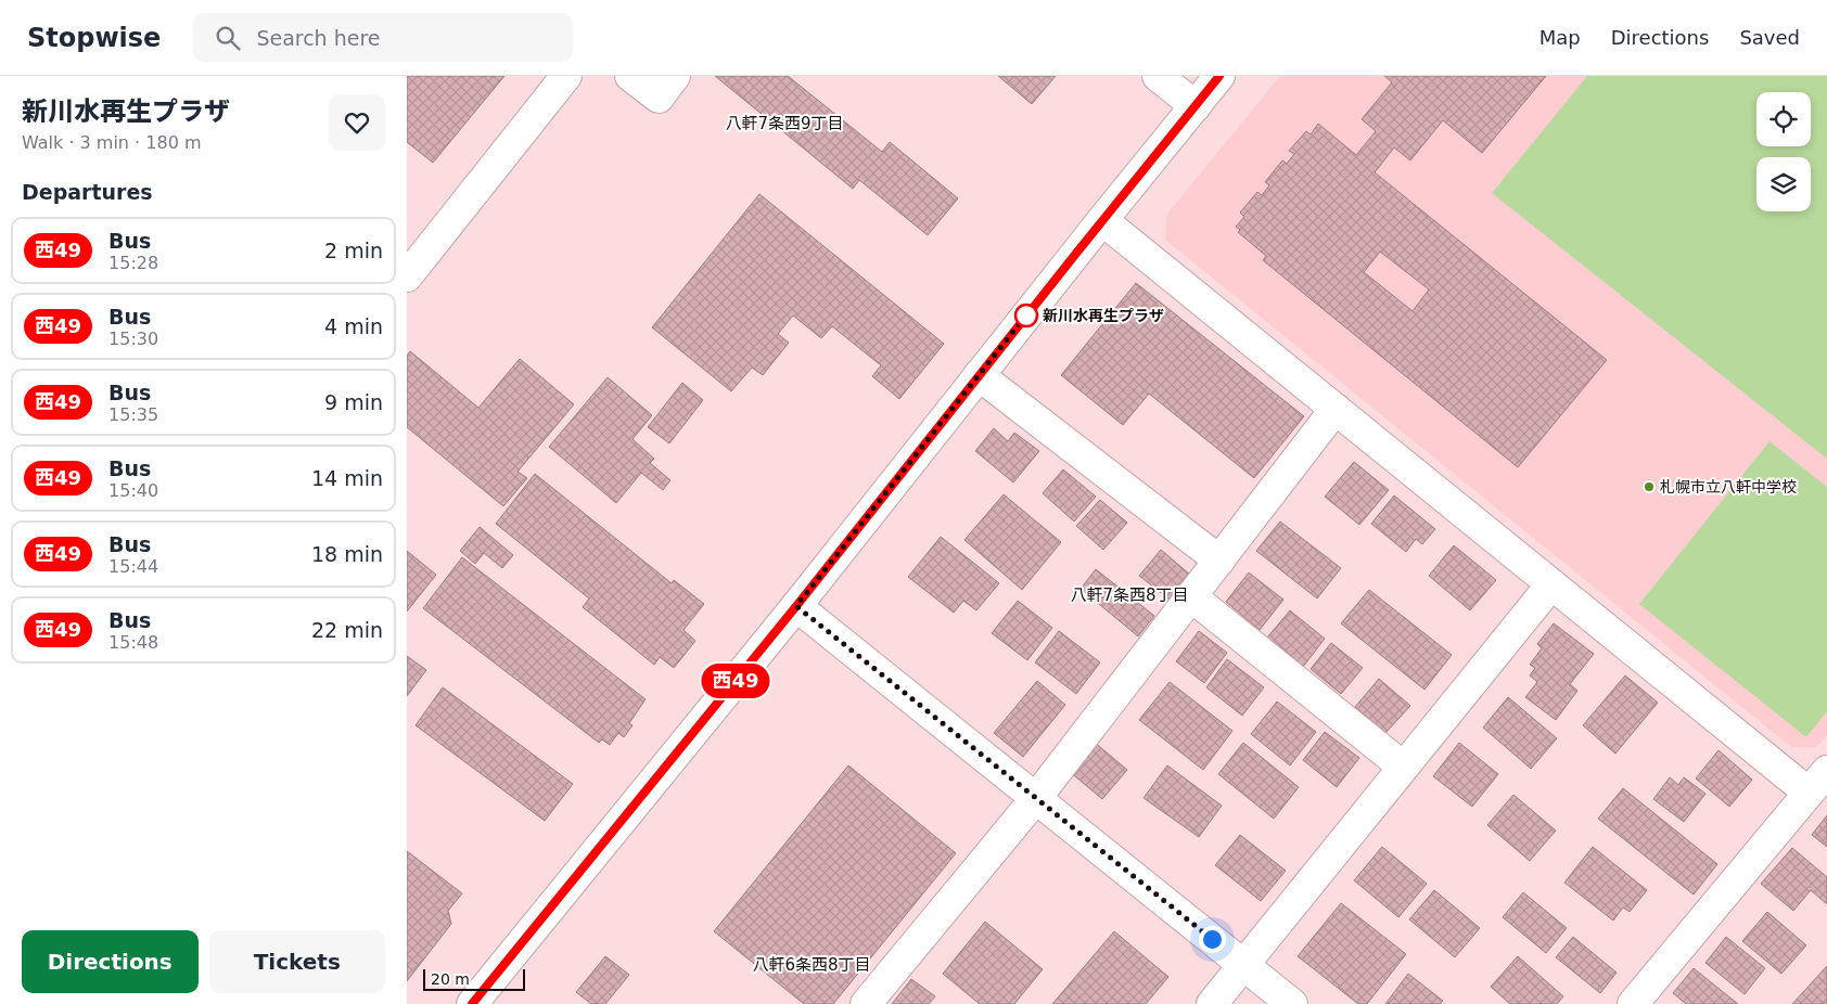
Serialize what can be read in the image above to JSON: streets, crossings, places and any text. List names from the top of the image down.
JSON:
{
  "districts": ["八軒7条西9丁目", "八軒7条西8丁目", "八軒6条西8丁目"],
  "places": ["新川水再生プラザ", "札幌市立八軒中学校"],
  "lines": ["bus line 西49"],
  "scale_bar": "20 m",
  "page": {
    "header": "Stopwise",
    "search": "Search here",
    "nav": ["Map", "Directions", "Saved"],
    "heading": [
      ["新川水再生プラザ", "Walk · 3 min · 180 m"],
      "Departures"
    ],
    "on_map": "西49",
    "list": [
      {
        "mark": "西49",
        "name": "Bus",
        "note": "15:28",
        "value": "2 min"
      },
      {
        "mark": "西49",
        "name": "Bus",
        "note": "15:30",
        "value": "4 min"
      },
      {
        "mark": "西49",
        "name": "Bus",
        "note": "15:35",
        "value": "9 min"
      },
      {
        "mark": "西49",
        "name": "Bus",
        "note": "15:40",
        "value": "14 min"
      },
      {
        "mark": "西49",
        "name": "Bus",
        "note": "15:44",
        "value": "18 min"
      },
      {
        "mark": "西49",
        "name": "Bus",
        "note": "15:48",
        "value": "22 min"
      }
    ],
    "buttons": ["Directions", "Tickets"],
    "scale": "20 m"
  }
}
